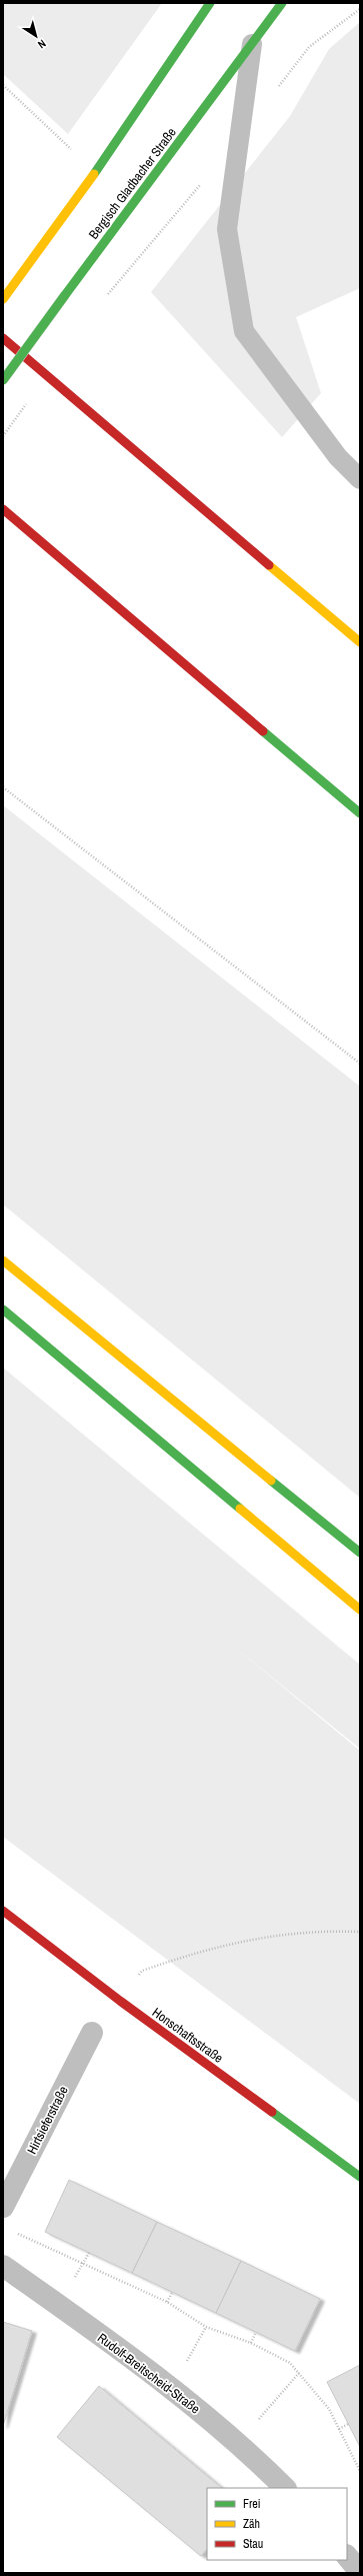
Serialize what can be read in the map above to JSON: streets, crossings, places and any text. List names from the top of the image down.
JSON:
{
  "streets": {
    "main road": ["Bergisch Gladbacher Straße", "Honschaftsstraße"],
    "street": ["Hirtsieferstraße", "Rudolf-Breitscheid-Straße"]
  },
  "legend": ["Frei", "Zäh", "Stau"],
  "north": "bottom right"
}
